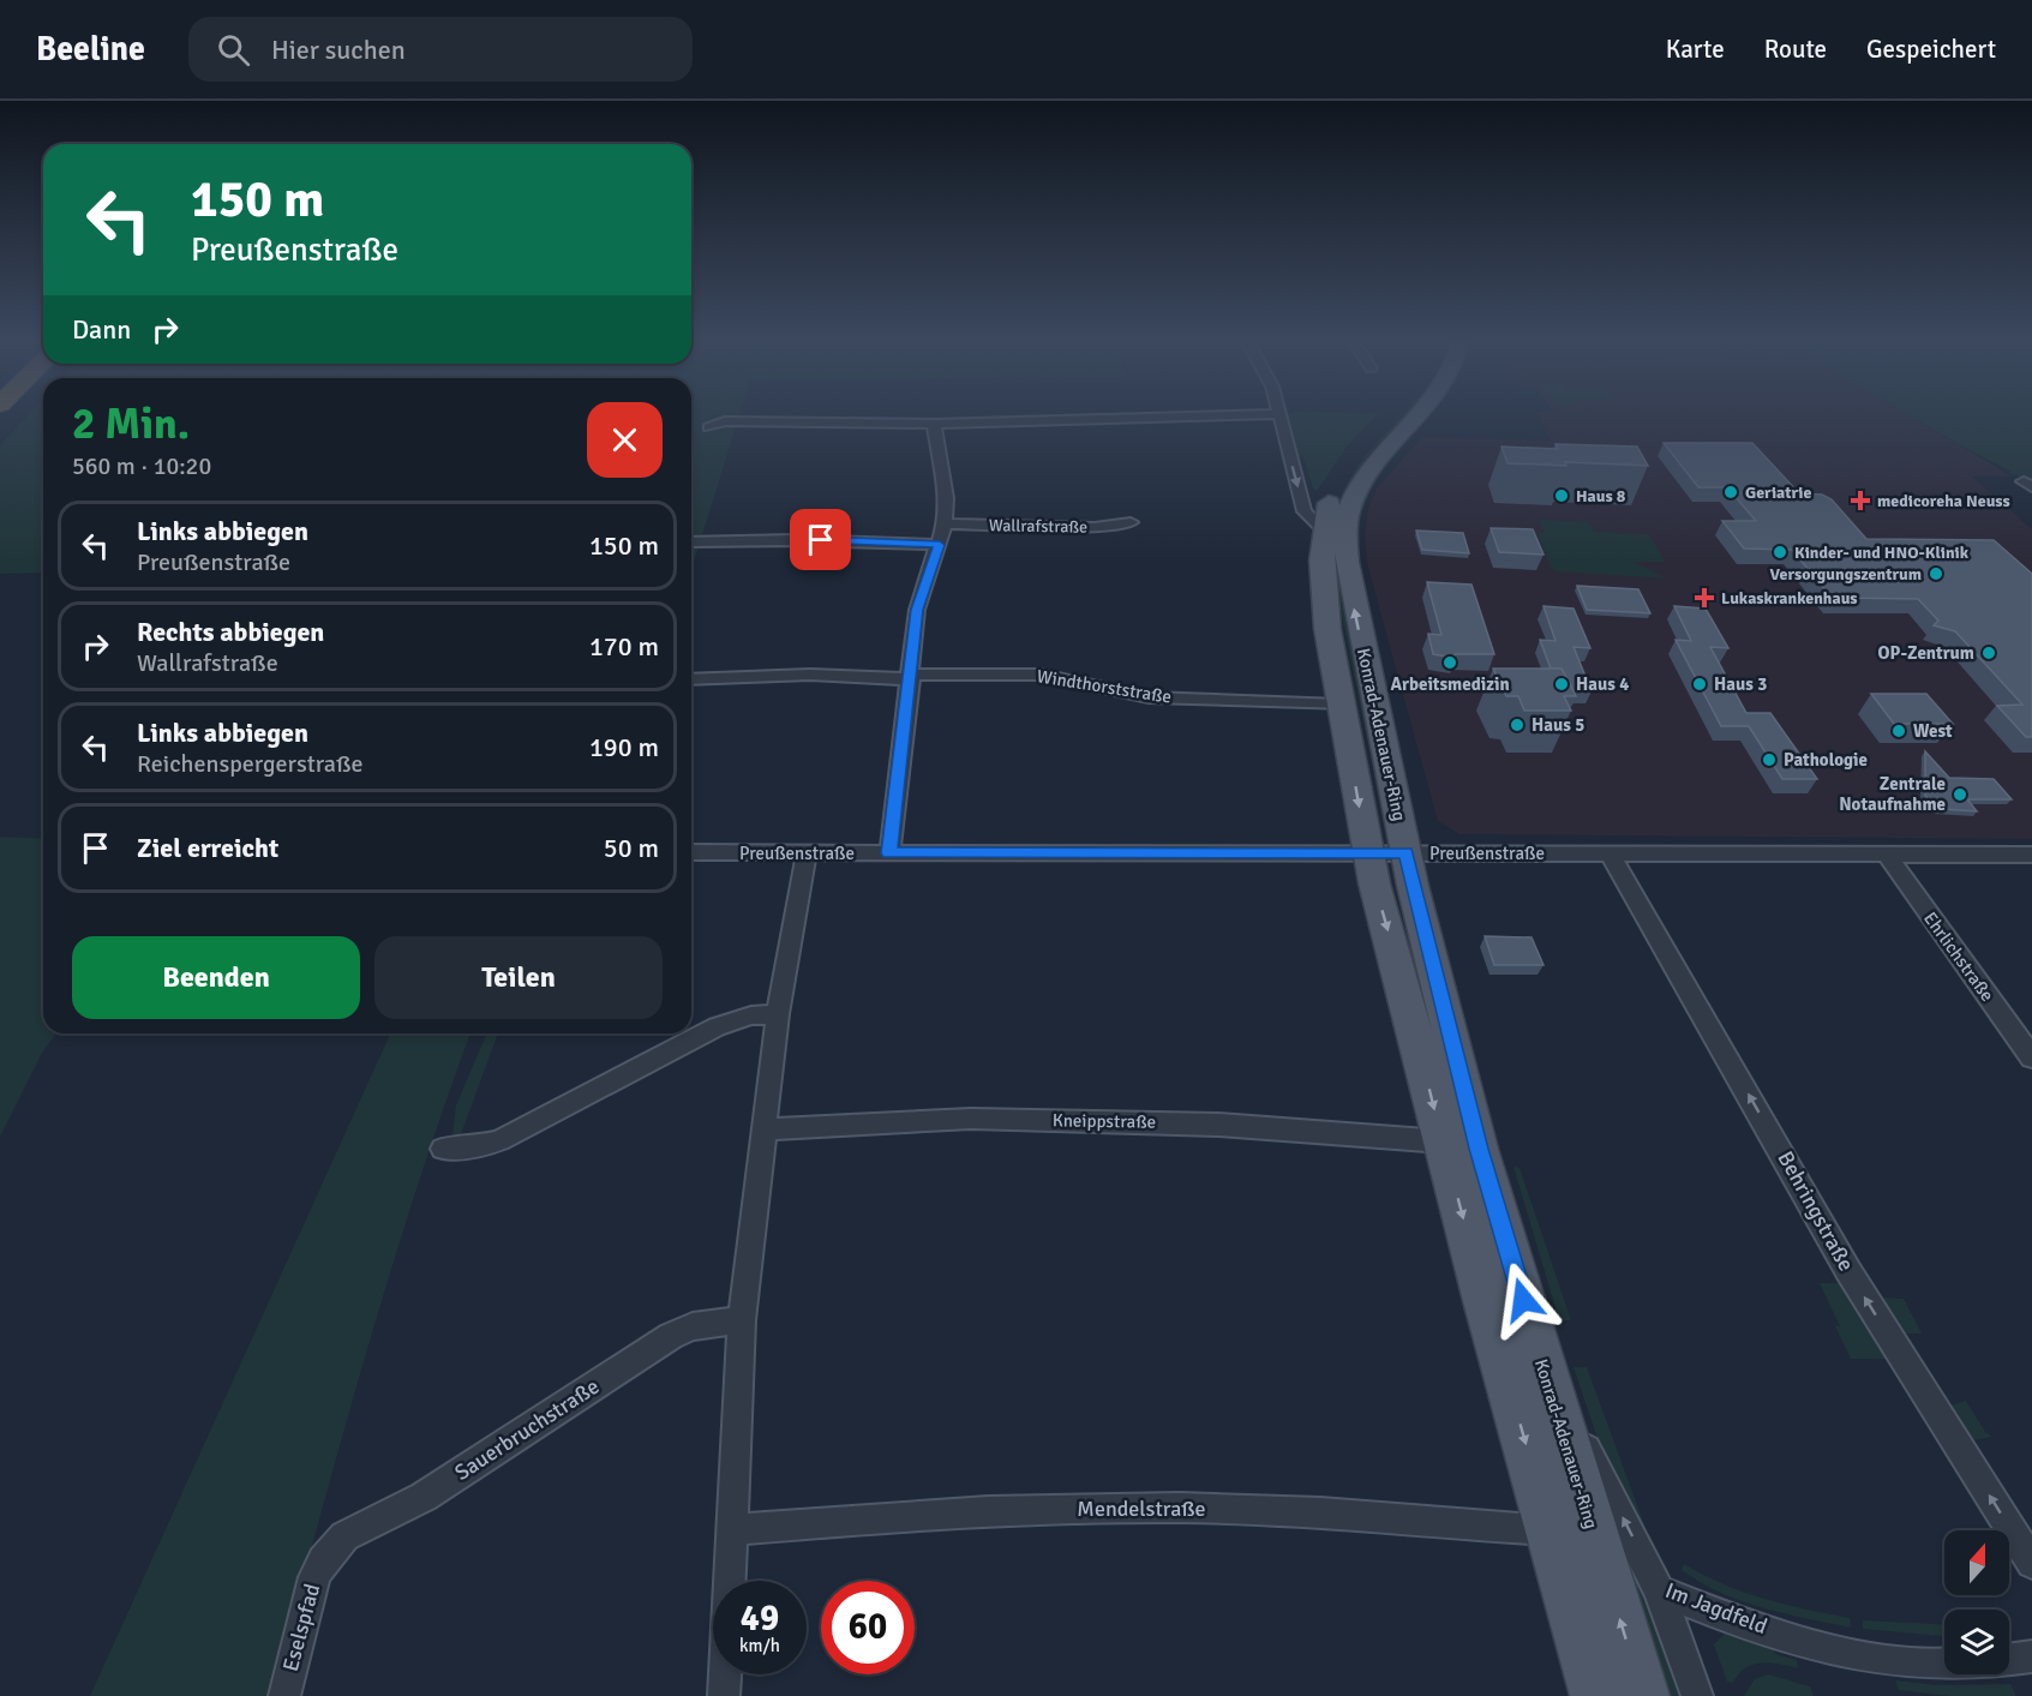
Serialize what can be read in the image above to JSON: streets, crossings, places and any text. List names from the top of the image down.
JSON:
{
  "streets": {
    "main road": ["Konrad-Adenauer-Ring"],
    "street": [
      "Wallrafstraße",
      "Windthorststraße",
      "Preußenstraße",
      "Ehrlichstraße",
      "Kneippstraße",
      "Behringstraße",
      "Sauerbruchstraße",
      "Mendelstraße",
      "Im Jagdfeld",
      "Eselspfad"
    ]
  },
  "crossings": [
    ["Windthorststraße", "Konrad-Adenauer-Ring"],
    ["Konrad-Adenauer-Ring", "Preußenstraße"],
    ["Konrad-Adenauer-Ring", "Kneippstraße"],
    ["Konrad-Adenauer-Ring", "Mendelstraße"],
    ["Konrad-Adenauer-Ring", "Im Jagdfeld"],
    ["Preußenstraße", "Ehrlichstraße"],
    ["Preußenstraße", "Behringstraße"],
    ["Sauerbruchstraße", "Eselspfad"]
  ],
  "one_way": ["Behringstraße", "Im Jagdfeld"],
  "places": {
    "other": [
      "Geriatrie",
      "Haus 8",
      "Kinder- und HNO-Klinik",
      "Versorgungszentrum",
      "OP-Zentrum",
      "Arbeitsmedizin",
      "Haus 4",
      "Haus 3",
      "Haus 5",
      "West",
      "Pathologie",
      "Zentrale Notaufnahme"
    ],
    "health": ["medicoreha Neuss", "Lukaskrankenhaus"]
  },
  "north": "top",
  "page": {
    "header": "Beeline",
    "search": "Hier suchen",
    "nav": ["Karte", "Route", "Gespeichert"],
    "turn": ["150 m", "Preußenstraße"],
    "then": "Dann",
    "heading": ["2 Min.", "560 m · 10:20"],
    "list": [
      {
        "name": "Links abbiegen",
        "note": "Preußenstraße",
        "value": "150 m"
      },
      {
        "name": "Rechts abbiegen",
        "note": "Wallrafstraße",
        "value": "170 m"
      },
      {
        "name": "Links abbiegen",
        "note": "Reichenspergerstraße",
        "value": "190 m"
      },
      {
        "name": "Ziel erreicht",
        "value": "50 m"
      }
    ],
    "buttons": ["Beenden", "Teilen"],
    "speed": "49 km/h",
    "limit": "60"
  }
}
